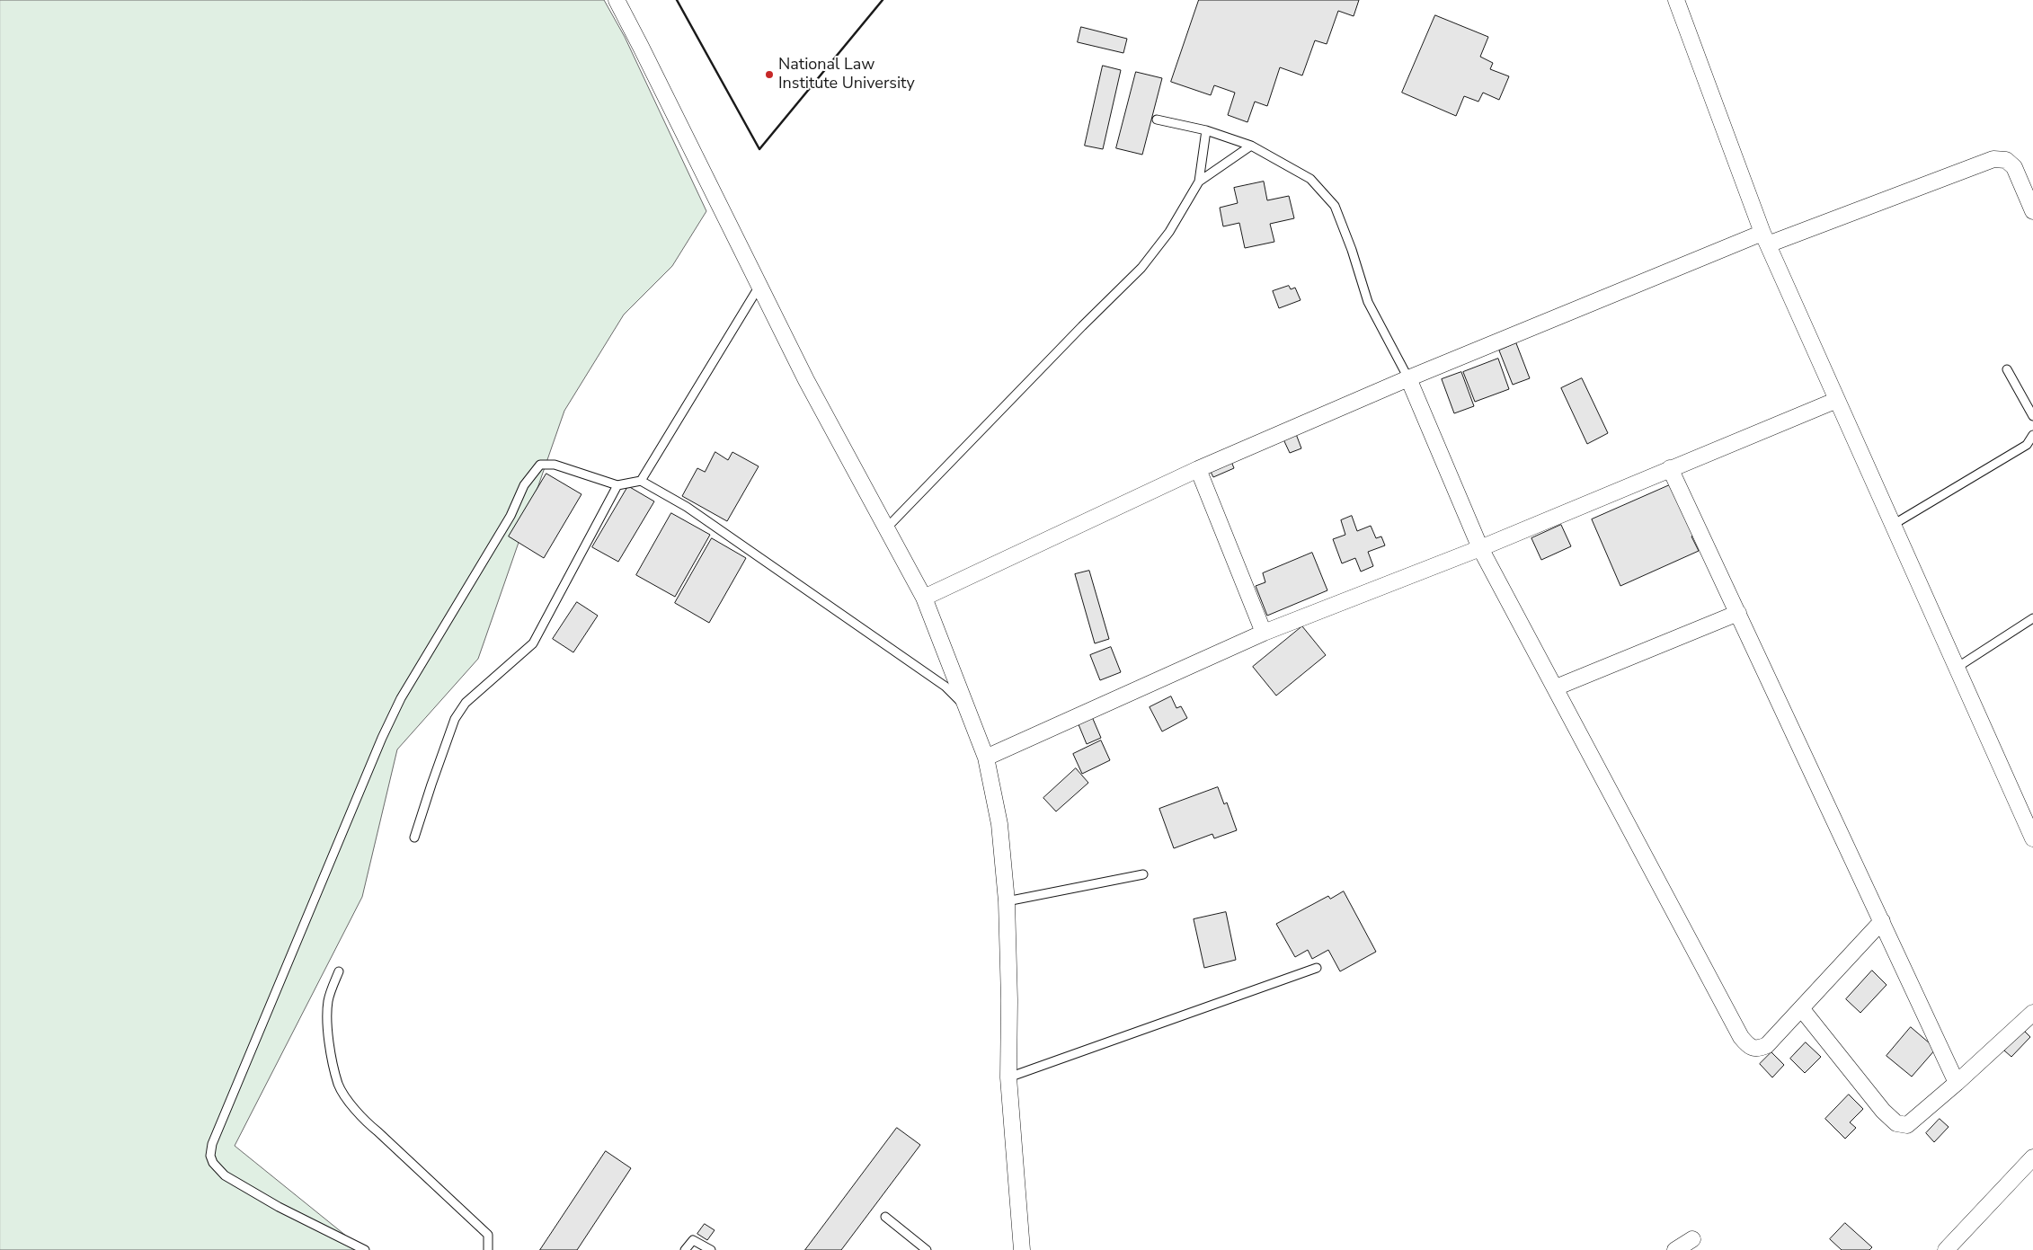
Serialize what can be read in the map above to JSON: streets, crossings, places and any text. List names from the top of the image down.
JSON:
{
  "places": ["National Law Institute University"]
}
